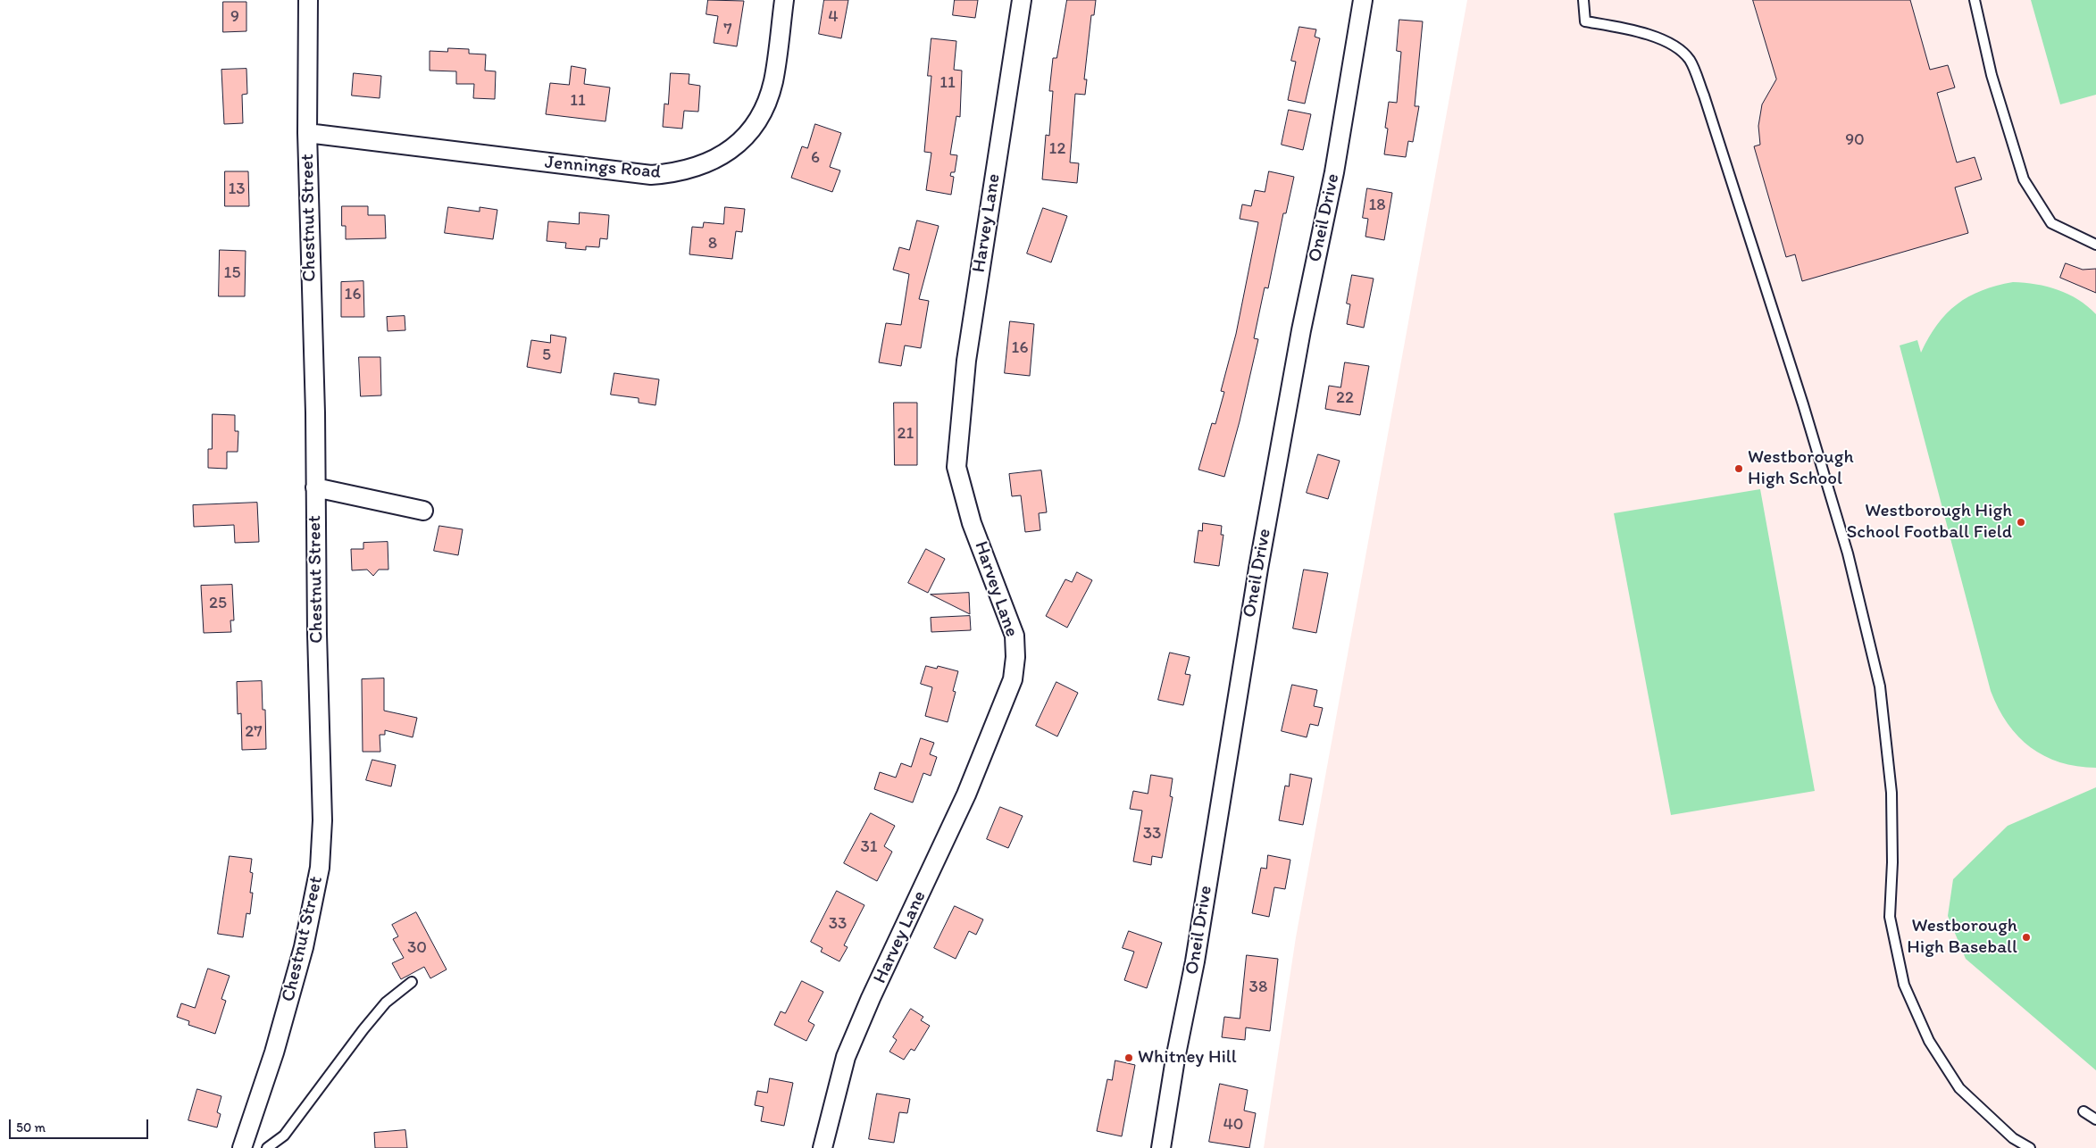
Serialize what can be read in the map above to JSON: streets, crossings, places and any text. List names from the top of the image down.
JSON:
{
  "streets": {
    "street": [
      "Jennings Road",
      "Chestnut Street",
      "Oneil Drive",
      "Harvey Lane"
    ]
  },
  "crossings": [
    ["Jennings Road", "Chestnut Street"]
  ],
  "places": [
    "Westborough High School",
    "Westborough High School Football Field",
    "Westborough High Baseball",
    "Whitney Hill"
  ],
  "house_numbers": [
    "9",
    "4",
    "7",
    "11",
    "11",
    "90",
    "12",
    "6",
    "13",
    "18",
    "8",
    "15",
    "16",
    "16",
    "5",
    "22",
    "21",
    "25",
    "27",
    "33",
    "31",
    "33",
    "30",
    "38",
    "40"
  ],
  "scale_bar": "50 m"
}
